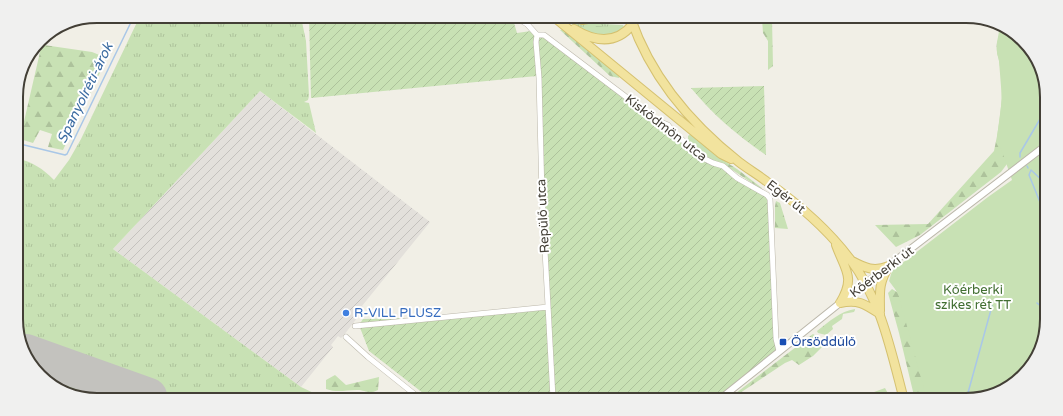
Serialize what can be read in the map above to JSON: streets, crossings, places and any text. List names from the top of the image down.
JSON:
{
  "streets": {
    "main road": ["Egér út"],
    "street": ["Kisködmön utca", "Repülő utca", "Kőérberki út"]
  },
  "crossings": [
    ["Kisködmön utca", "Repülő utca"],
    ["Kisködmön utca", "Kőérberki út"],
    ["Egér út", "Kőérberki út"]
  ],
  "water": ["Spanyolréti-árok"],
  "parks": ["Kőérberki szikes rét TT"],
  "places": {
    "other": ["R-VILL PLUSZ"],
    "transit": ["Örsöddűlő"]
  }
}
